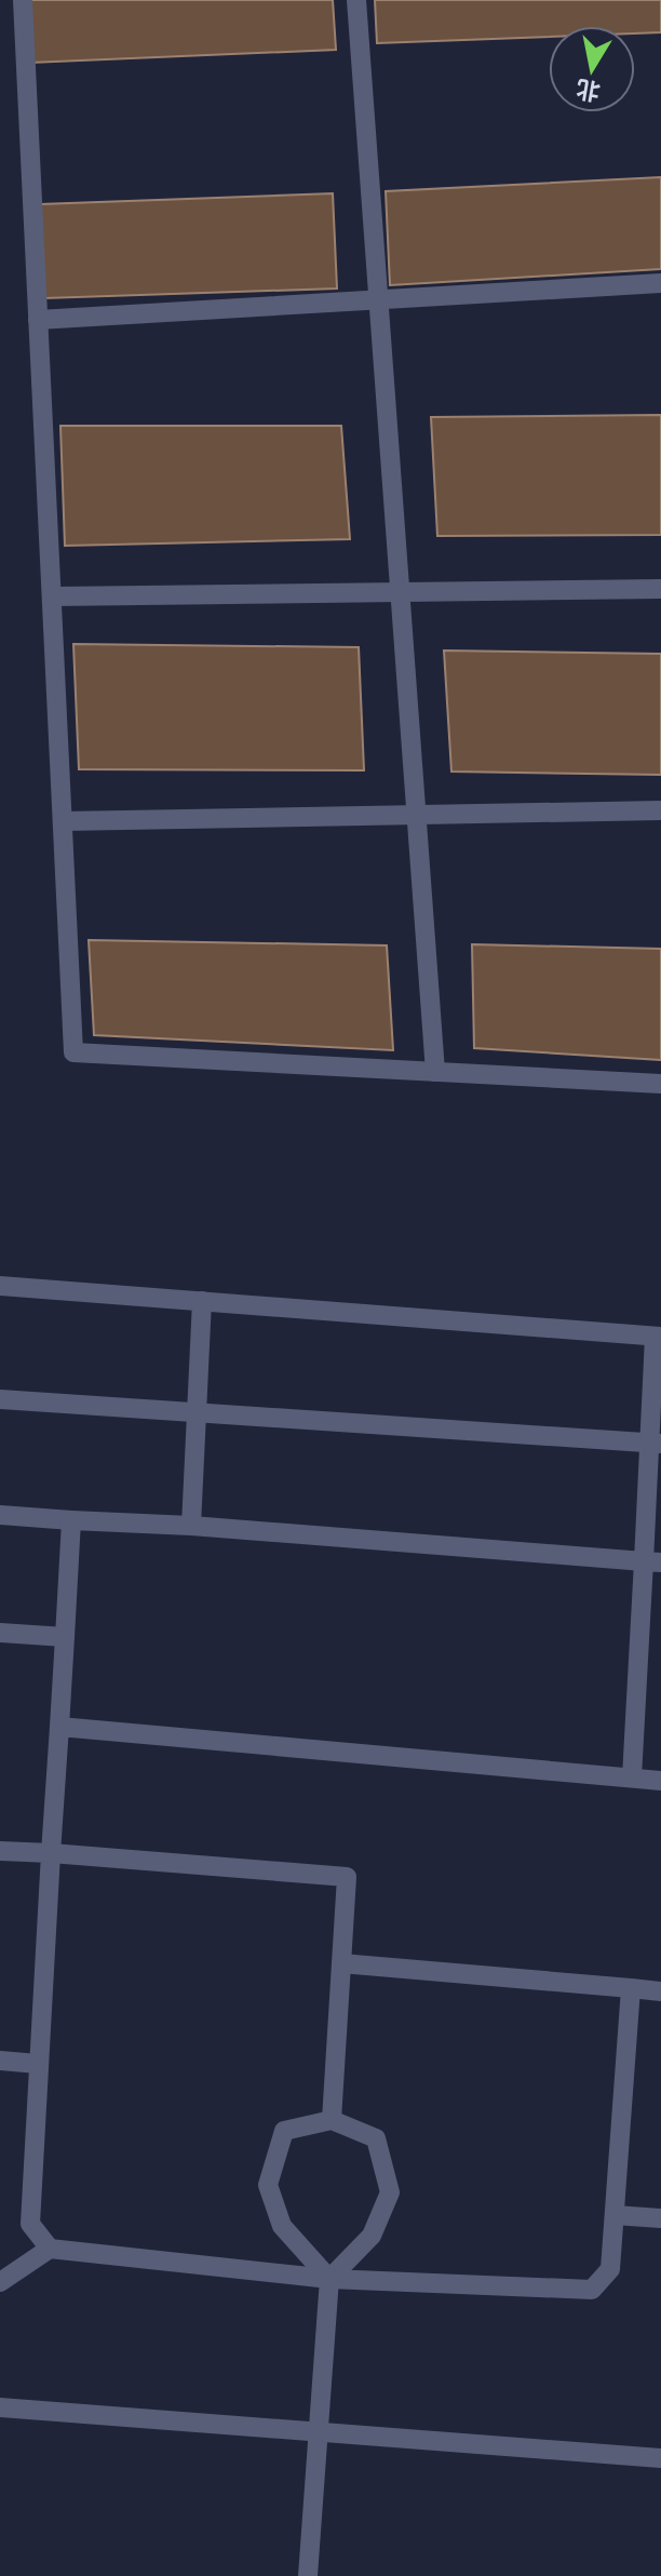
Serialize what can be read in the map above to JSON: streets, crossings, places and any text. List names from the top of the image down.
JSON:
{
  "north": "bottom"
}
